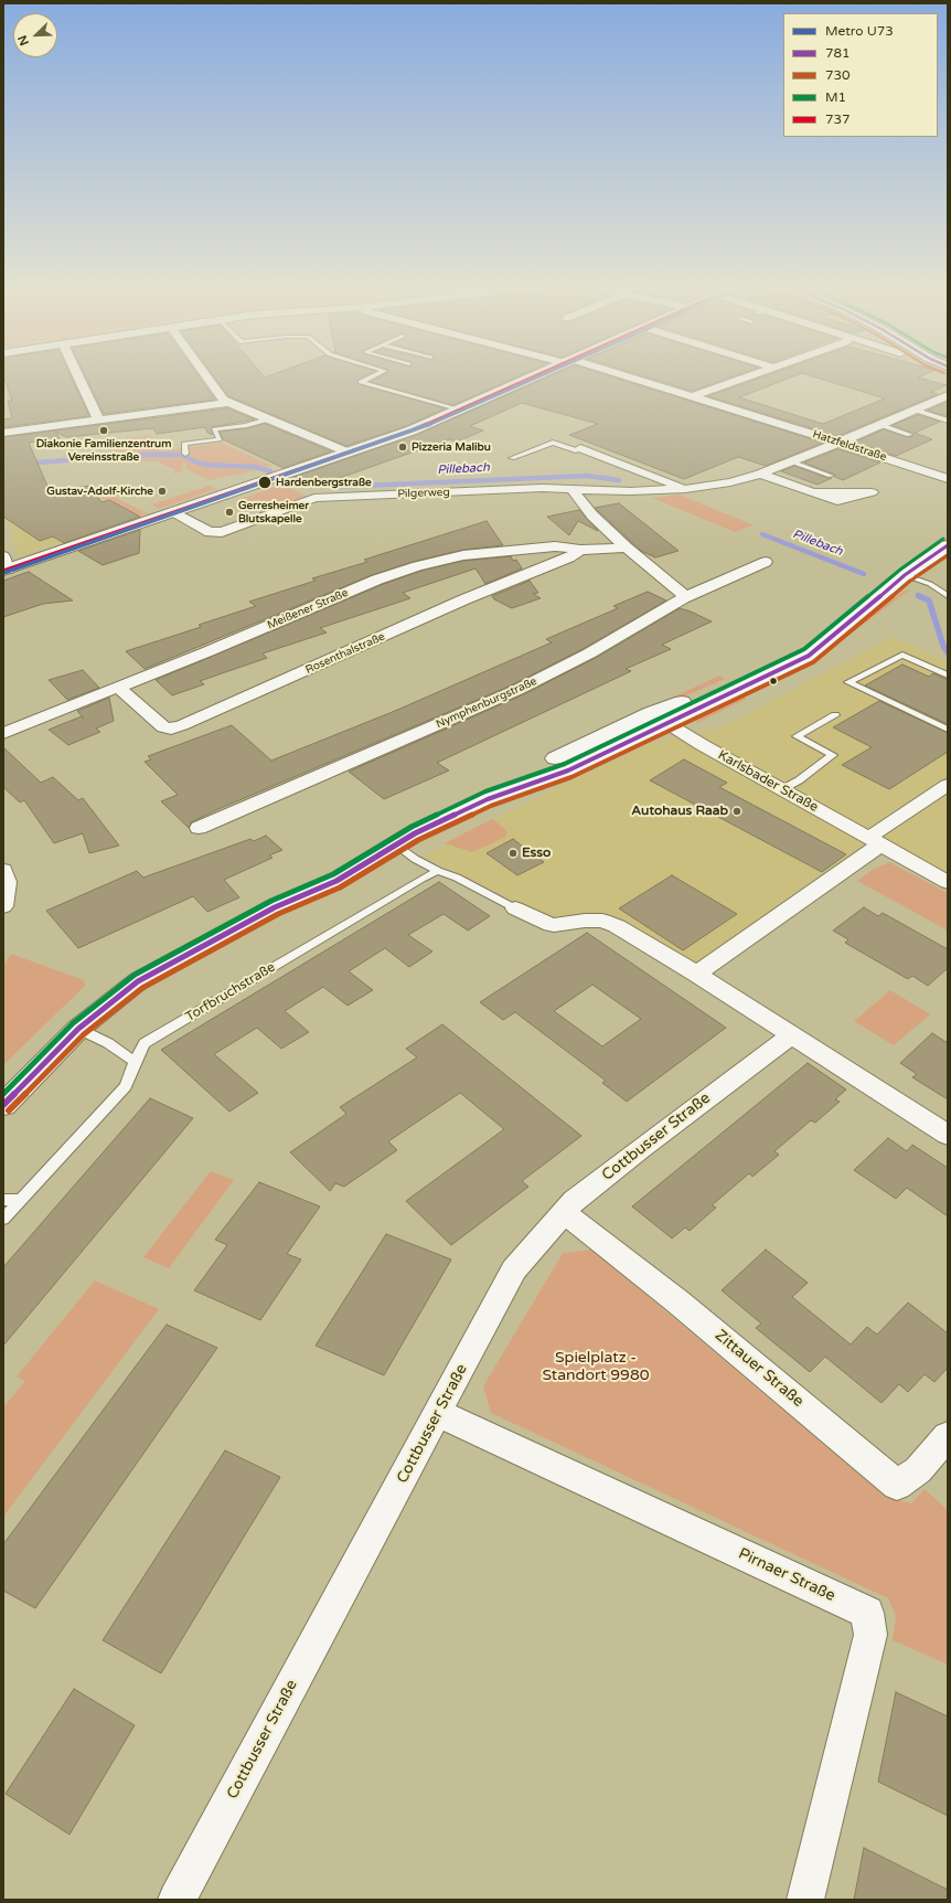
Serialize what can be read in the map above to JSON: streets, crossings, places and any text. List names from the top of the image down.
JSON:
{
  "streets": {
    "street": [
      "Hatzfeldstraße",
      "Pilgerweg",
      "Meißener Straße",
      "Rosenthalstraße",
      "Nymphenburgstraße",
      "Karlsbader Straße",
      "Cottbusser Straße",
      "Zittauer Straße",
      "Pirnaer Straße"
    ],
    "lane": ["Torfbruchstraße"]
  },
  "crossings": [
    ["Hatzfeldstraße", "Pilgerweg"],
    ["Meißener Straße", "Rosenthalstraße"],
    ["Cottbusser Straße", "Zittauer Straße"],
    ["Cottbusser Straße", "Pirnaer Straße"]
  ],
  "water": ["Pillebach"],
  "parks": ["Spielplatz - Standort 9980"],
  "places": [
    "Diakonie Familienzentrum Vereinsstraße",
    "Pizzeria Malibu",
    "Hardenbergstraße",
    "Gustav-Adolf-Kirche",
    "Gerresheimer Blutskapelle",
    "Autohaus Raab",
    "Esso"
  ],
  "lines": [
    "metro line U73",
    "transit line 737",
    "transit line M1",
    "transit line 781",
    "transit line 730"
  ],
  "legend": [
    "Metro U73",
    "781",
    "730",
    "M1",
    "737"
  ],
  "north": "bottom left"
}
